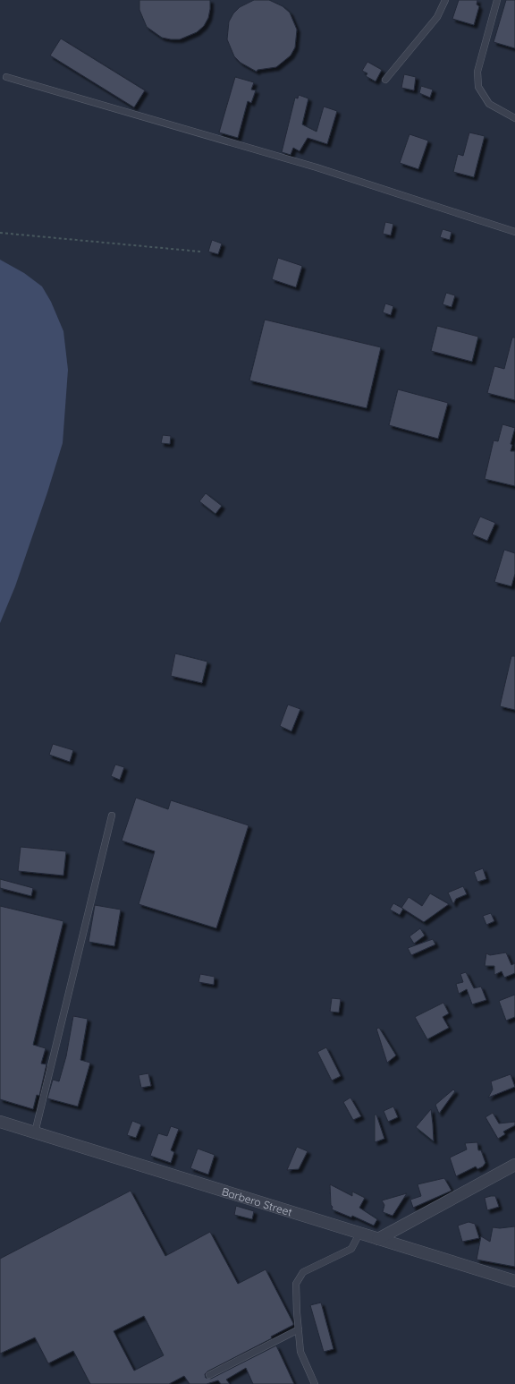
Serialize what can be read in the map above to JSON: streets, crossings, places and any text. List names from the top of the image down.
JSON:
{
  "streets": {
    "street": ["Barbero Street"]
  }
}
